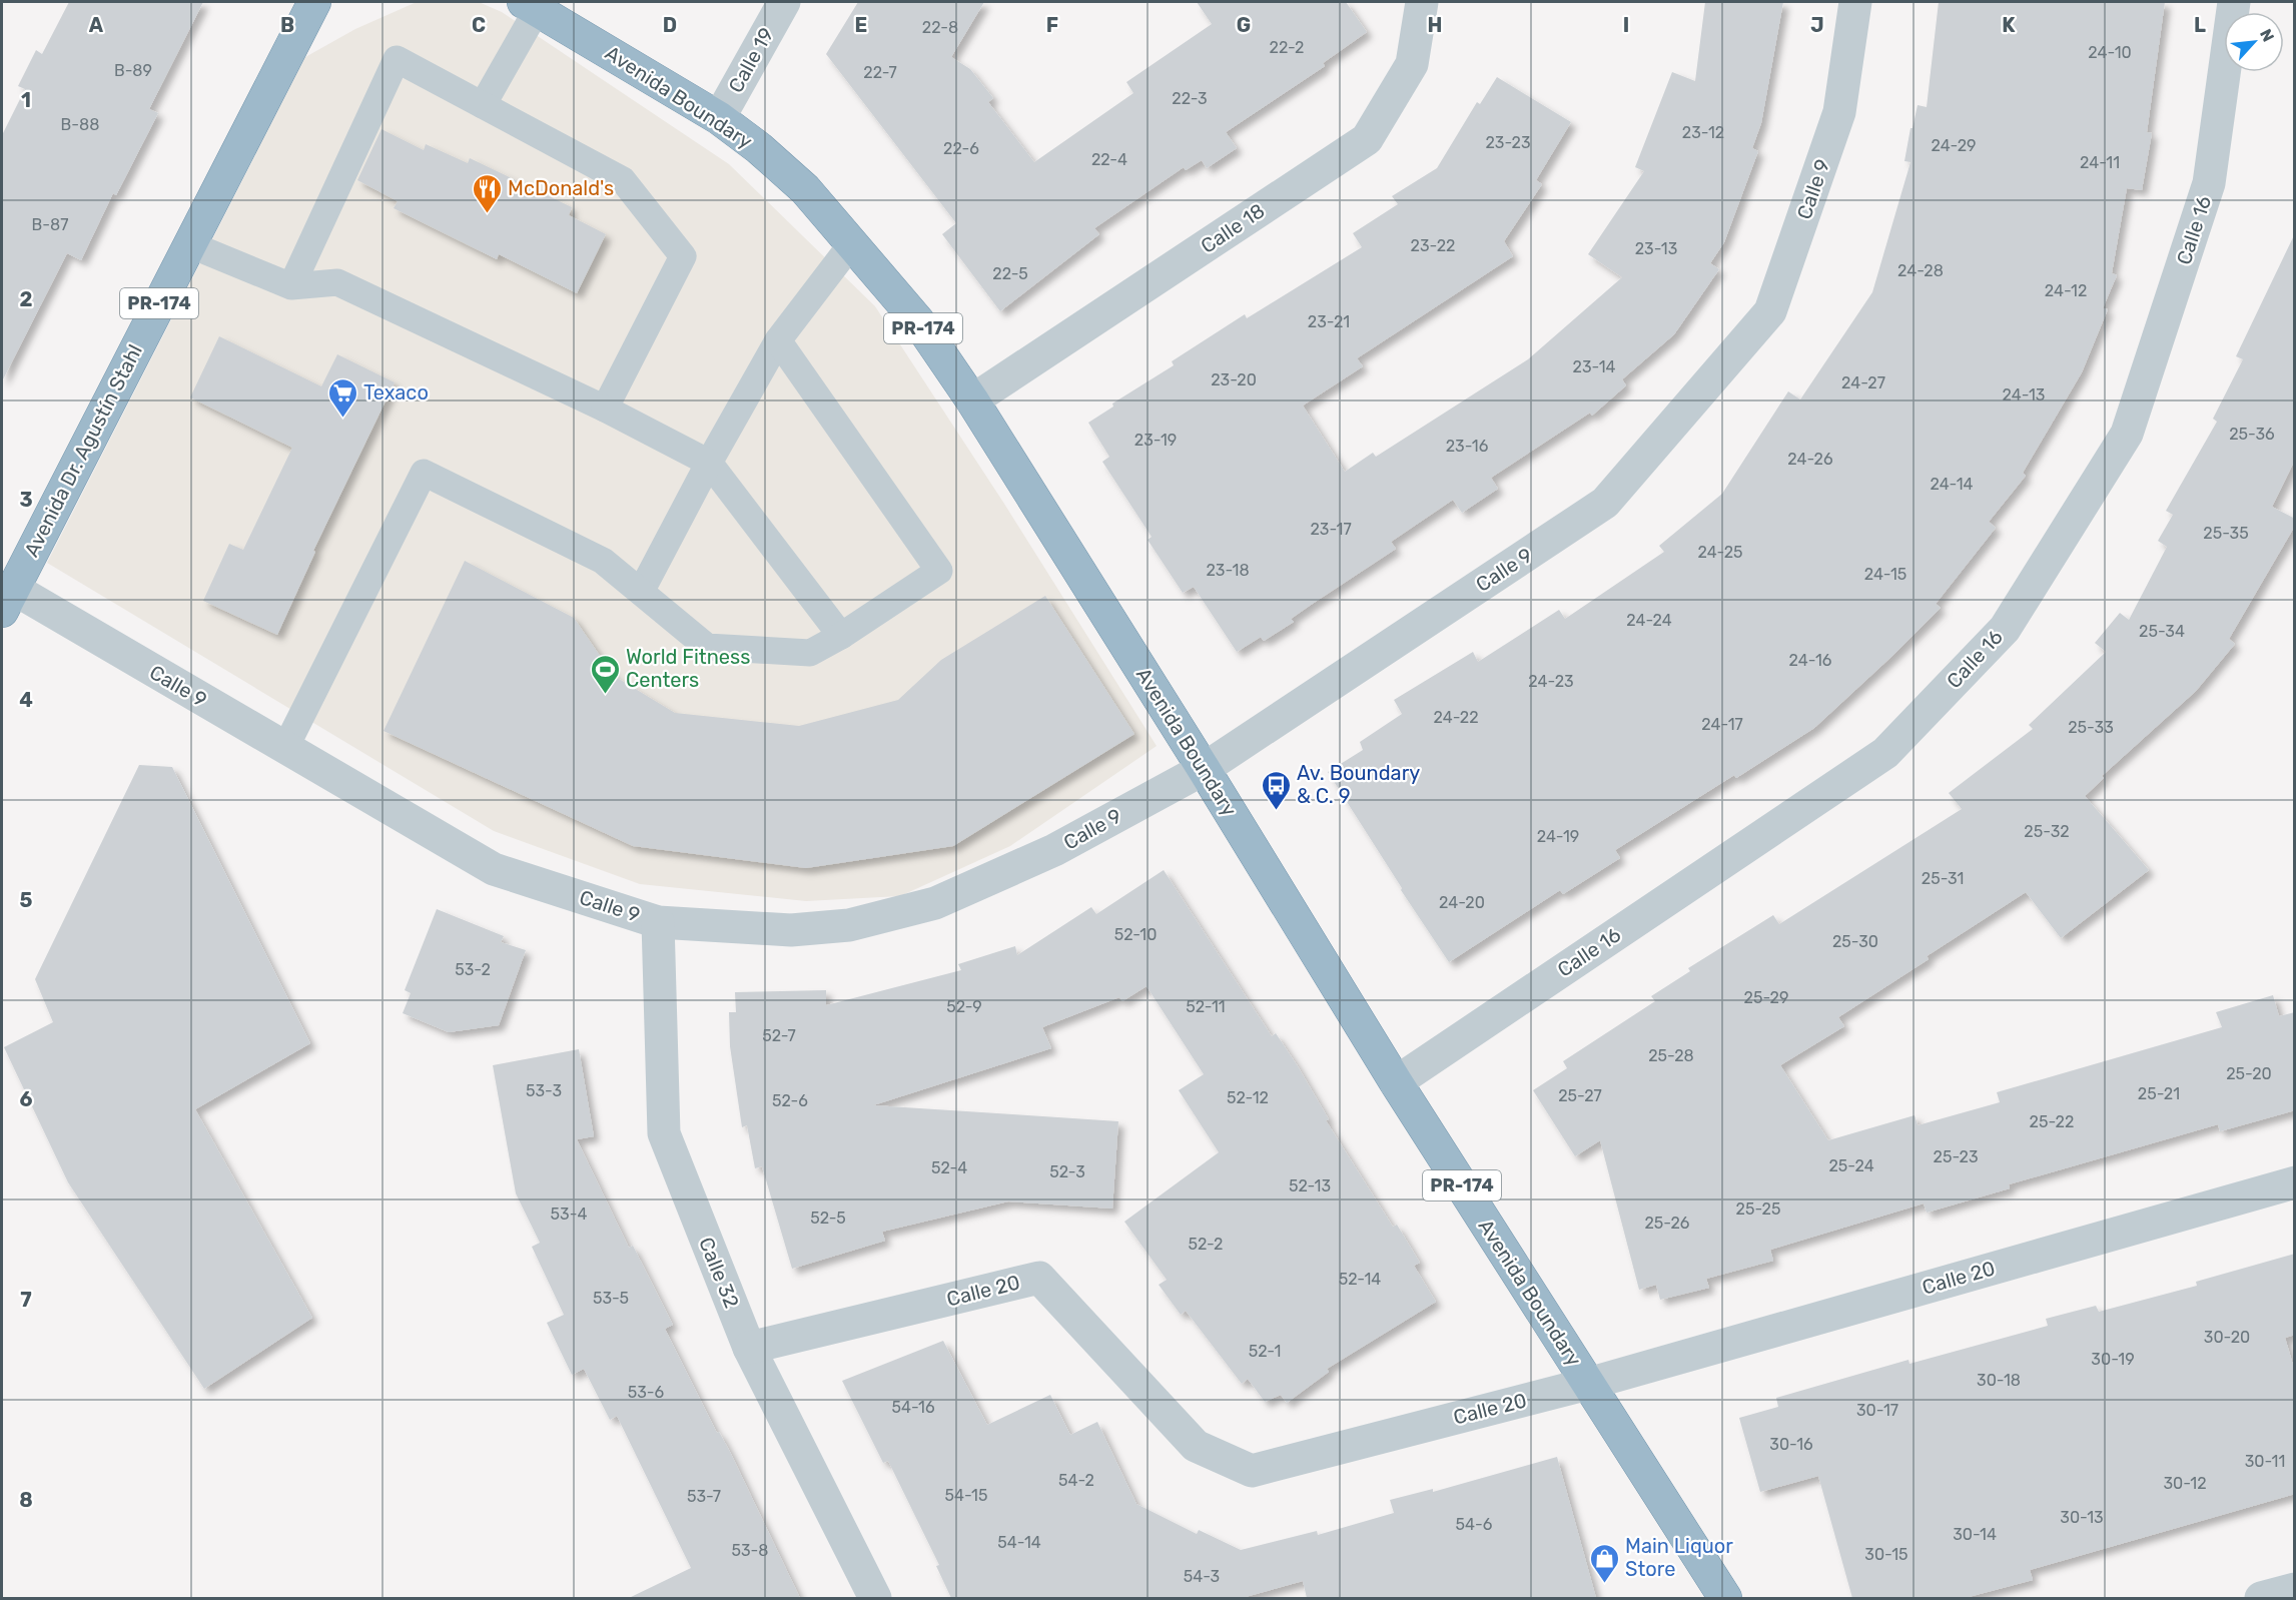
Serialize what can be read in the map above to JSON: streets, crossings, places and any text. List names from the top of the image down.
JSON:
{
  "streets": {
    "highway": ["Avenida Boundary", "PR-174", "Avenida Dr. Agustín Stahl"],
    "street": [
      "Calle 19",
      "Calle 9",
      "Calle 18",
      "Calle 16",
      "Calle 32",
      "Calle 20"
    ]
  },
  "crossings": [
    ["Calle 19", "Avenida Boundary"],
    ["Avenida Boundary", "Calle 9"],
    ["Avenida Boundary", "Calle 18"],
    ["Avenida Boundary", "Calle 16"],
    ["Avenida Boundary", "Calle 20"],
    ["Calle 9", "Avenida Dr. Agustín Stahl"],
    ["Calle 9", "Calle 32"],
    ["PR-174", "Avenida Dr. Agustín Stahl"],
    ["Calle 32", "Calle 20"]
  ],
  "places": {
    "restaurant": ["McDonald's"],
    "supermarket": ["Texaco"],
    "sports": ["World Fitness Centers"],
    "bus stop": ["Av. Boundary & C. 9"],
    "shop": ["Main Liquor Store"]
  },
  "house_numbers": [
    "22-8",
    "22-2",
    "24-10",
    "B-89",
    "22-7",
    "22-3",
    "B-88",
    "23-12",
    "23-23",
    "24-29",
    "22-6",
    "22-4",
    "24-11",
    "B-87",
    "23-22",
    "23-13",
    "24-28",
    "22-5",
    "24-12",
    "23-21",
    "23-14",
    "23-20",
    "24-27",
    "24-13",
    "25-36",
    "23-19",
    "23-16",
    "24-26",
    "24-14",
    "23-17",
    "25-35",
    "24-25",
    "23-18",
    "24-15",
    "24-24",
    "25-34",
    "24-16",
    "24-23",
    "24-22",
    "24-17",
    "25-33",
    "25-32",
    "24-19",
    "25-31",
    "24-20",
    "52-10",
    "25-30",
    "53-2",
    "25-29",
    "52-9",
    "52-11",
    "52-7",
    "25-28",
    "25-20",
    "53-3",
    "25-21",
    "25-27",
    "52-12",
    "52-6",
    "25-22",
    "25-23",
    "25-24",
    "52-4",
    "52-3",
    "52-13",
    "25-25",
    "53-4",
    "52-5",
    "25-26",
    "52-2",
    "52-14",
    "53-5",
    "30-20",
    "52-1",
    "30-19",
    "30-18",
    "53-6",
    "54-16",
    "30-17",
    "30-16",
    "30-11",
    "54-2",
    "30-12",
    "54-15",
    "53-7",
    "30-13",
    "54-6",
    "30-14",
    "54-14",
    "53-8",
    "30-15",
    "54-3"
  ],
  "north": "top right",
  "grid": {
    "columns": [
      "A",
      "B",
      "C",
      "D",
      "E",
      "F",
      "G",
      "H",
      "I",
      "J",
      "K",
      "L"
    ],
    "rows": [
      "1",
      "2",
      "3",
      "4",
      "5",
      "6",
      "7",
      "8"
    ]
  }
}
